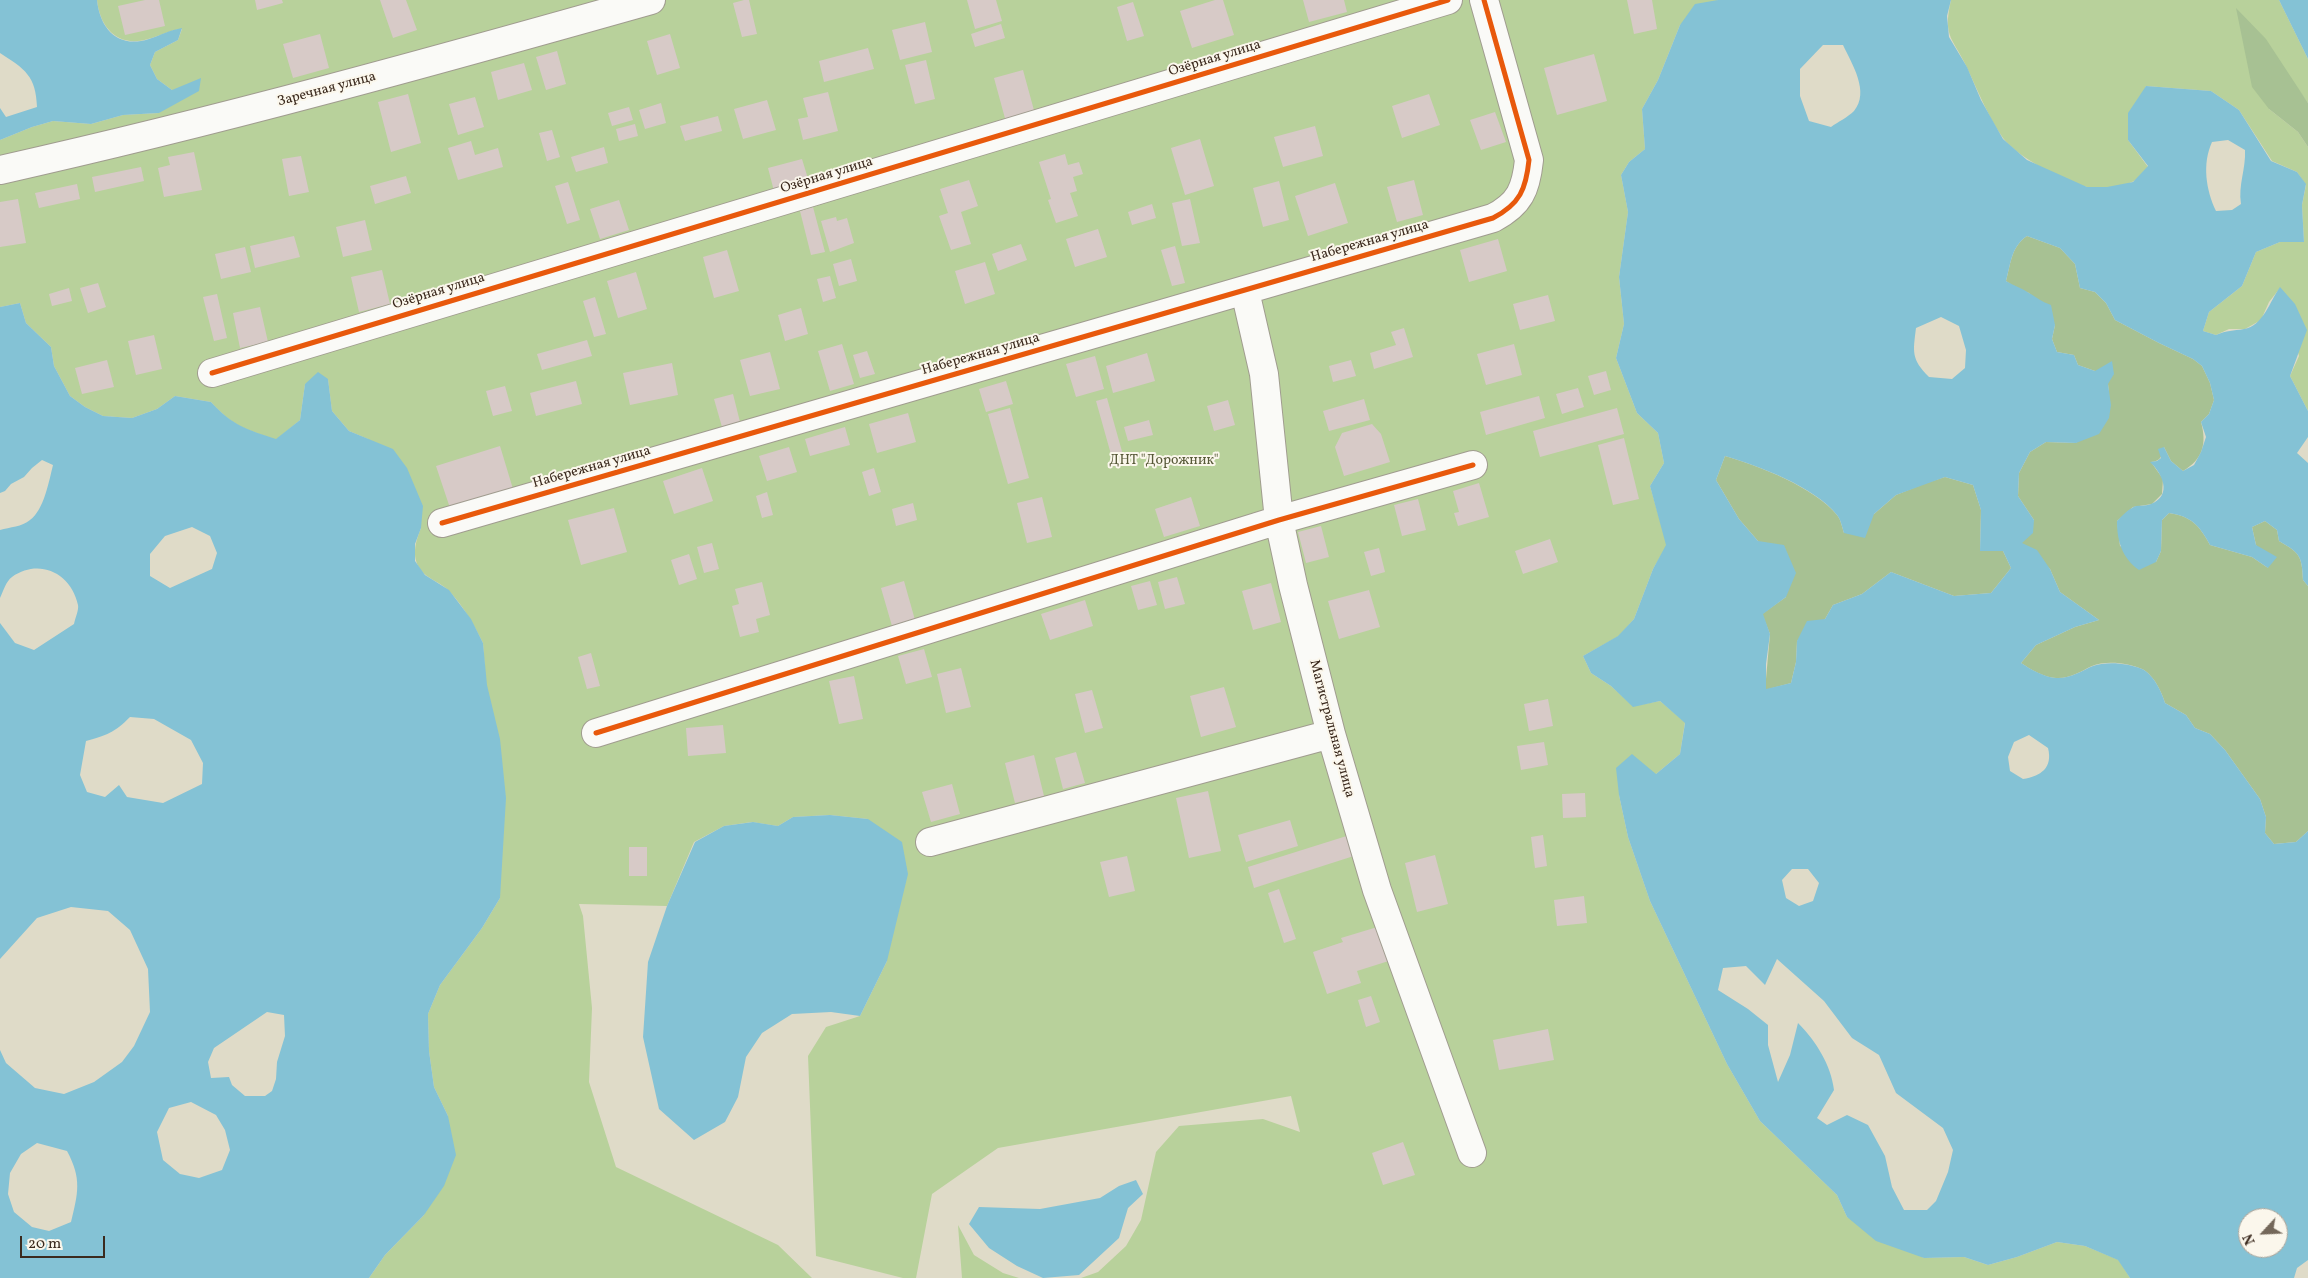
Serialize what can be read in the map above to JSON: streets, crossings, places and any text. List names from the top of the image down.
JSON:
{
  "streets": {
    "street": [
      "Озёрная улица",
      "Заречная улица",
      "Набережная улица",
      "Магистральная улица"
    ]
  },
  "crossings": [
    ["Набережная улица", "Магистральная улица"]
  ],
  "parks": ["ДНТ \"Дорожник\""],
  "scale_bar": "20 m",
  "north": "bottom left"
}
